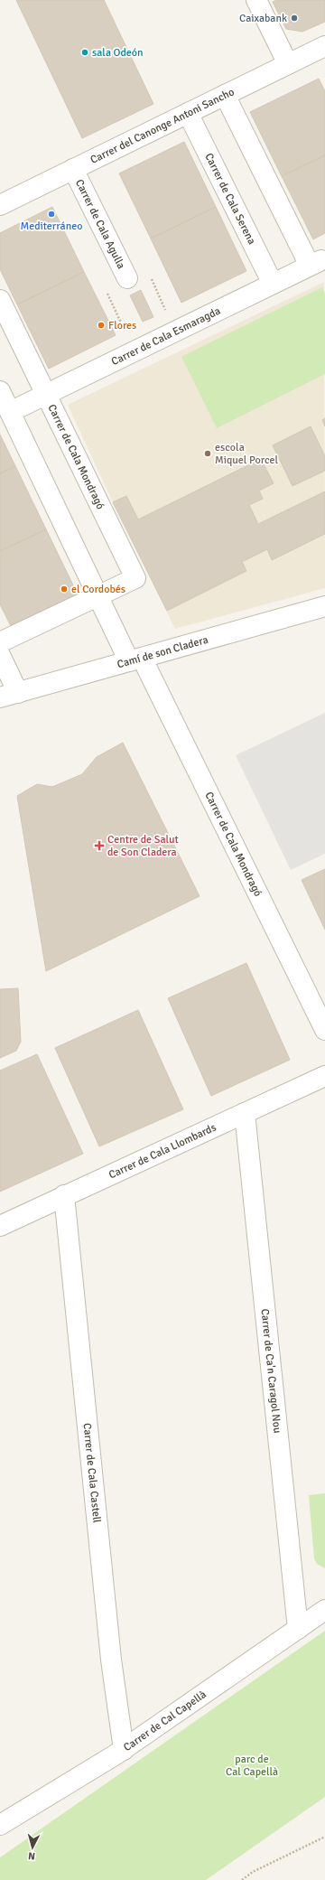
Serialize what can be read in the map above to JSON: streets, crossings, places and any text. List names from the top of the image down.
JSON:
{
  "streets": {
    "street": [
      "Carrer del Canonge Antoni Sancho",
      "Carrer de Cala Serena",
      "Carrer de Cala Agulla",
      "Carrer de Cala Esmaragda",
      "Carrer de Cala Mondragó",
      "Camí de son Cladera",
      "Carrer de Cala Llombards",
      "Carrer de Ca'n Caragol Nou",
      "Carrer de Cala Castell",
      "Carrer de Cal Capellà"
    ]
  },
  "crossings": [
    ["Carrer del Canonge Antoni Sancho", "Carrer de Cala Serena"],
    ["Carrer del Canonge Antoni Sancho", "Carrer de Cala Agulla"],
    ["Carrer del Canonge Antoni Sancho", "Carrer de Cala Esmaragda"],
    ["Carrer de Cala Serena", "Carrer de Cala Esmaragda"],
    ["Carrer de Cala Esmaragda", "Carrer de Cala Mondragó"],
    ["Carrer de Cala Mondragó", "Camí de son Cladera"],
    ["Carrer de Cala Llombards", "Carrer de Ca'n Caragol Nou"],
    ["Carrer de Cala Llombards", "Carrer de Cala Castell"],
    ["Carrer de Ca'n Caragol Nou", "Carrer de Cal Capellà"],
    ["Carrer de Cala Castell", "Carrer de Cal Capellà"]
  ],
  "parks": ["parc de Cal Capellà"],
  "places": {
    "other": [
      "Caixabank",
      "sala Odeón",
      "Mediterráneo",
      "Flores",
      "escola Miquel Porcel",
      "el Cordobés"
    ],
    "health": ["Centre de Salut de Son Cladera"]
  },
  "north": "bottom"
}
